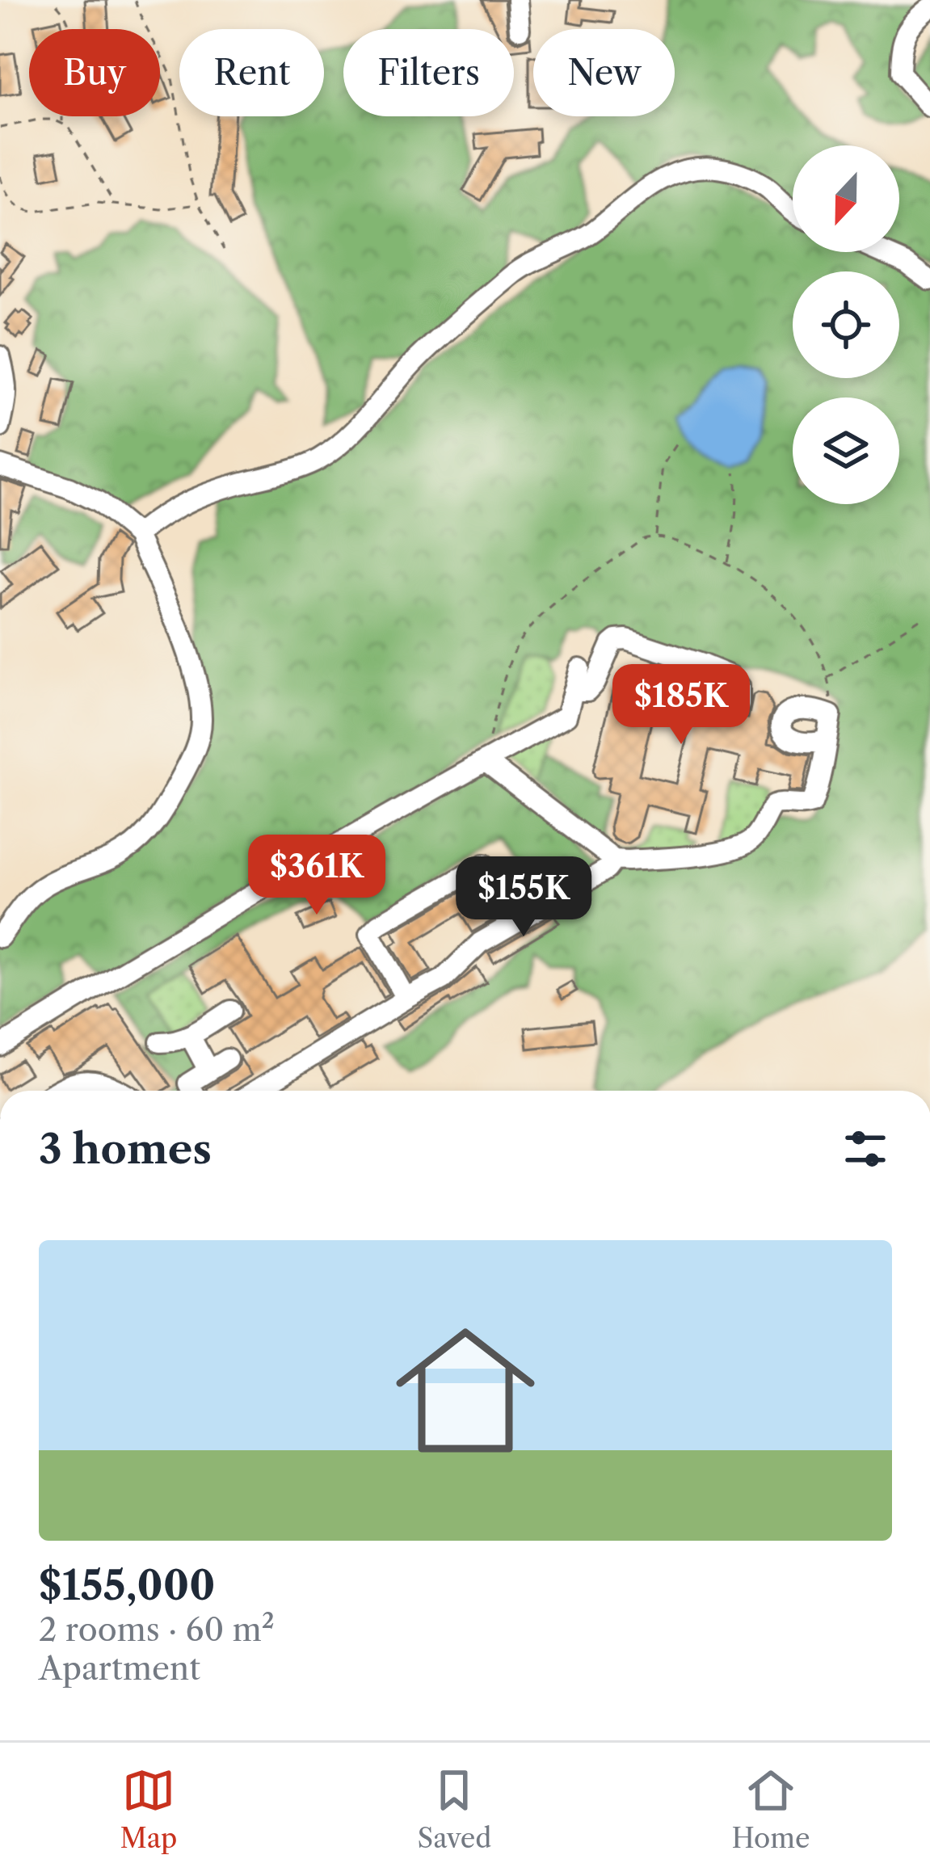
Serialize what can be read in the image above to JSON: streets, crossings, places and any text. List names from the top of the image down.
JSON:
{
  "north": "bottom",
  "page": {
    "chip": [
      "Buy",
      "Rent",
      "Filters",
      "New"
    ],
    "price": ["$185K", "$361K", "$155K"],
    "heading": "3 homes",
    "list": [
      {
        "name": "$155,000",
        "note": "2 rooms · 60 m² · Apartment"
      }
    ],
    "tabs": ["Map", "Saved", "Home"]
  }
}
